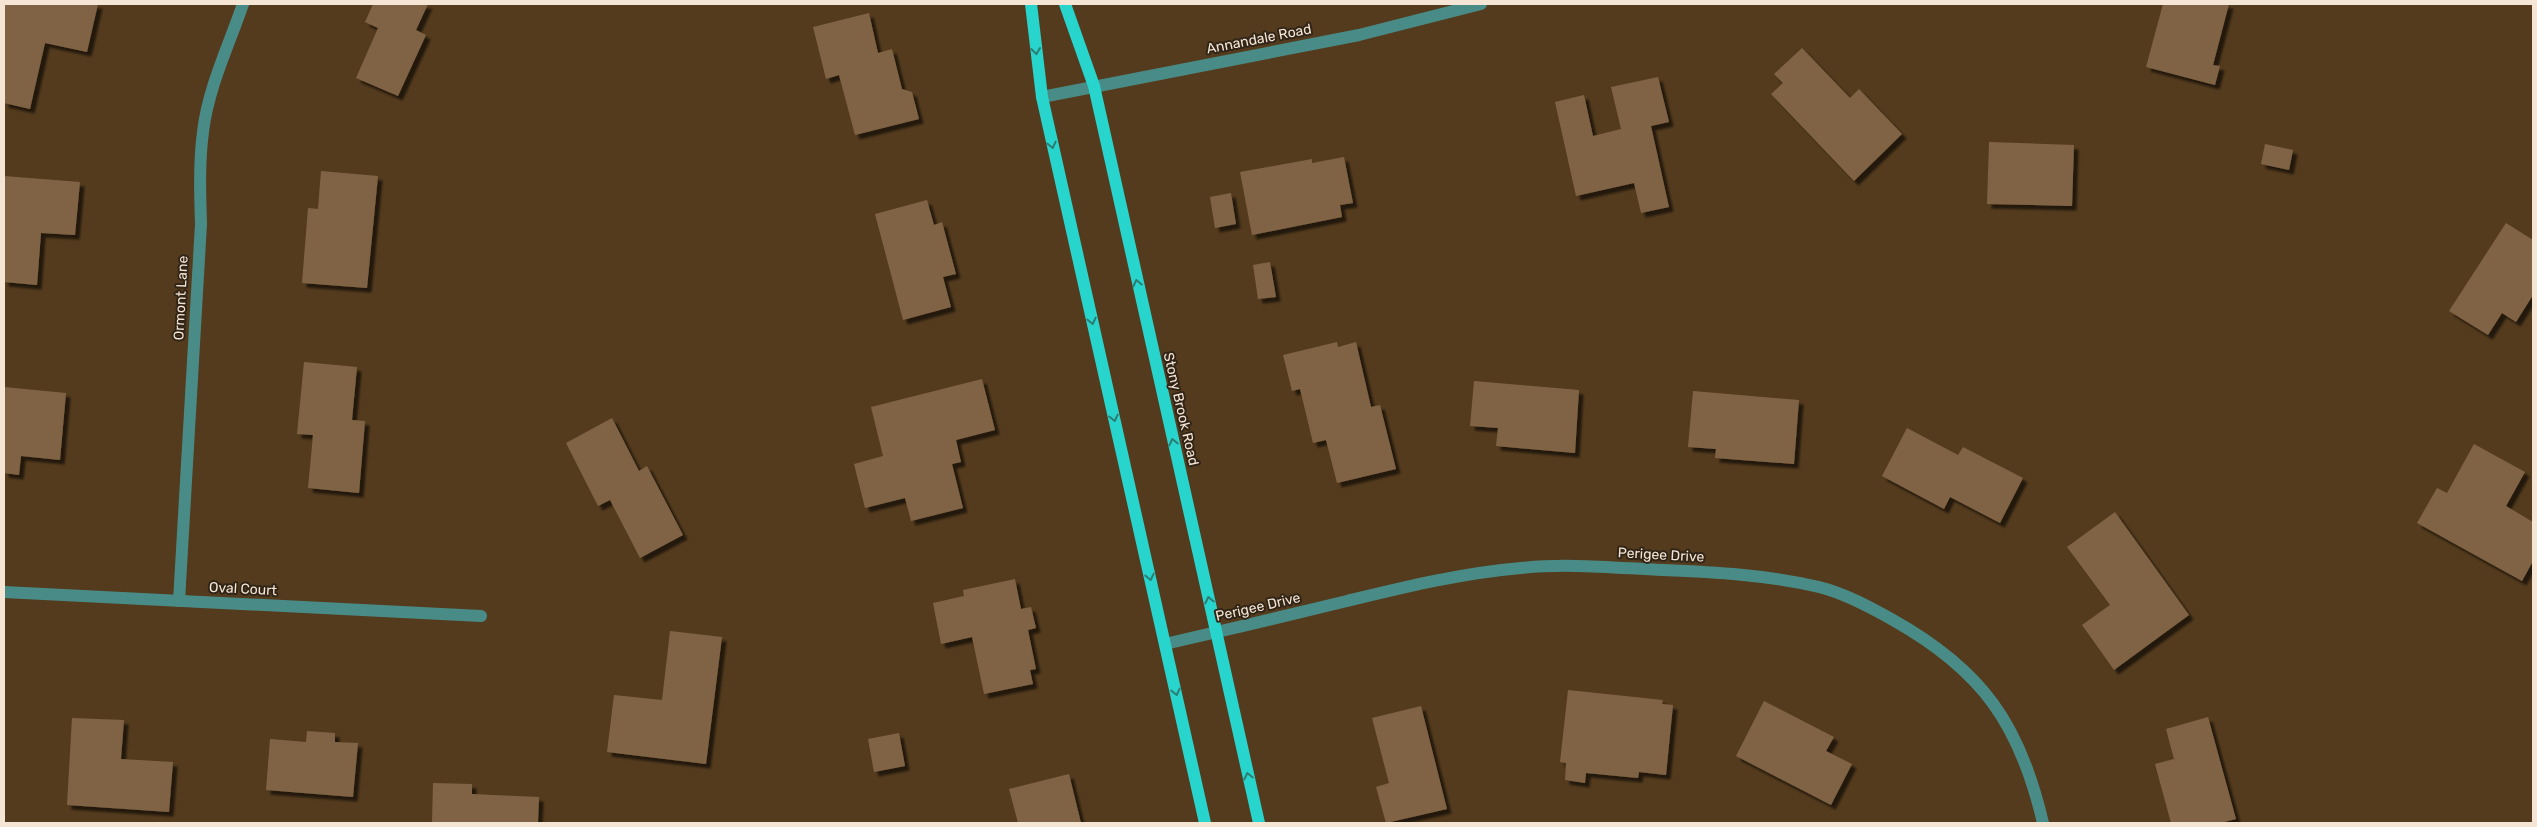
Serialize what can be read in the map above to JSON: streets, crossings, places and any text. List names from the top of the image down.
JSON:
{
  "streets": {
    "main road": ["Stony Brook Road"],
    "street": [
      "Annandale Road",
      "Ormont Lane",
      "Perigee Drive",
      "Oval Court"
    ]
  },
  "crossings": [
    ["Annandale Road", "Stony Brook Road"],
    ["Ormont Lane", "Oval Court"],
    ["Stony Brook Road", "Perigee Drive"]
  ]
}
